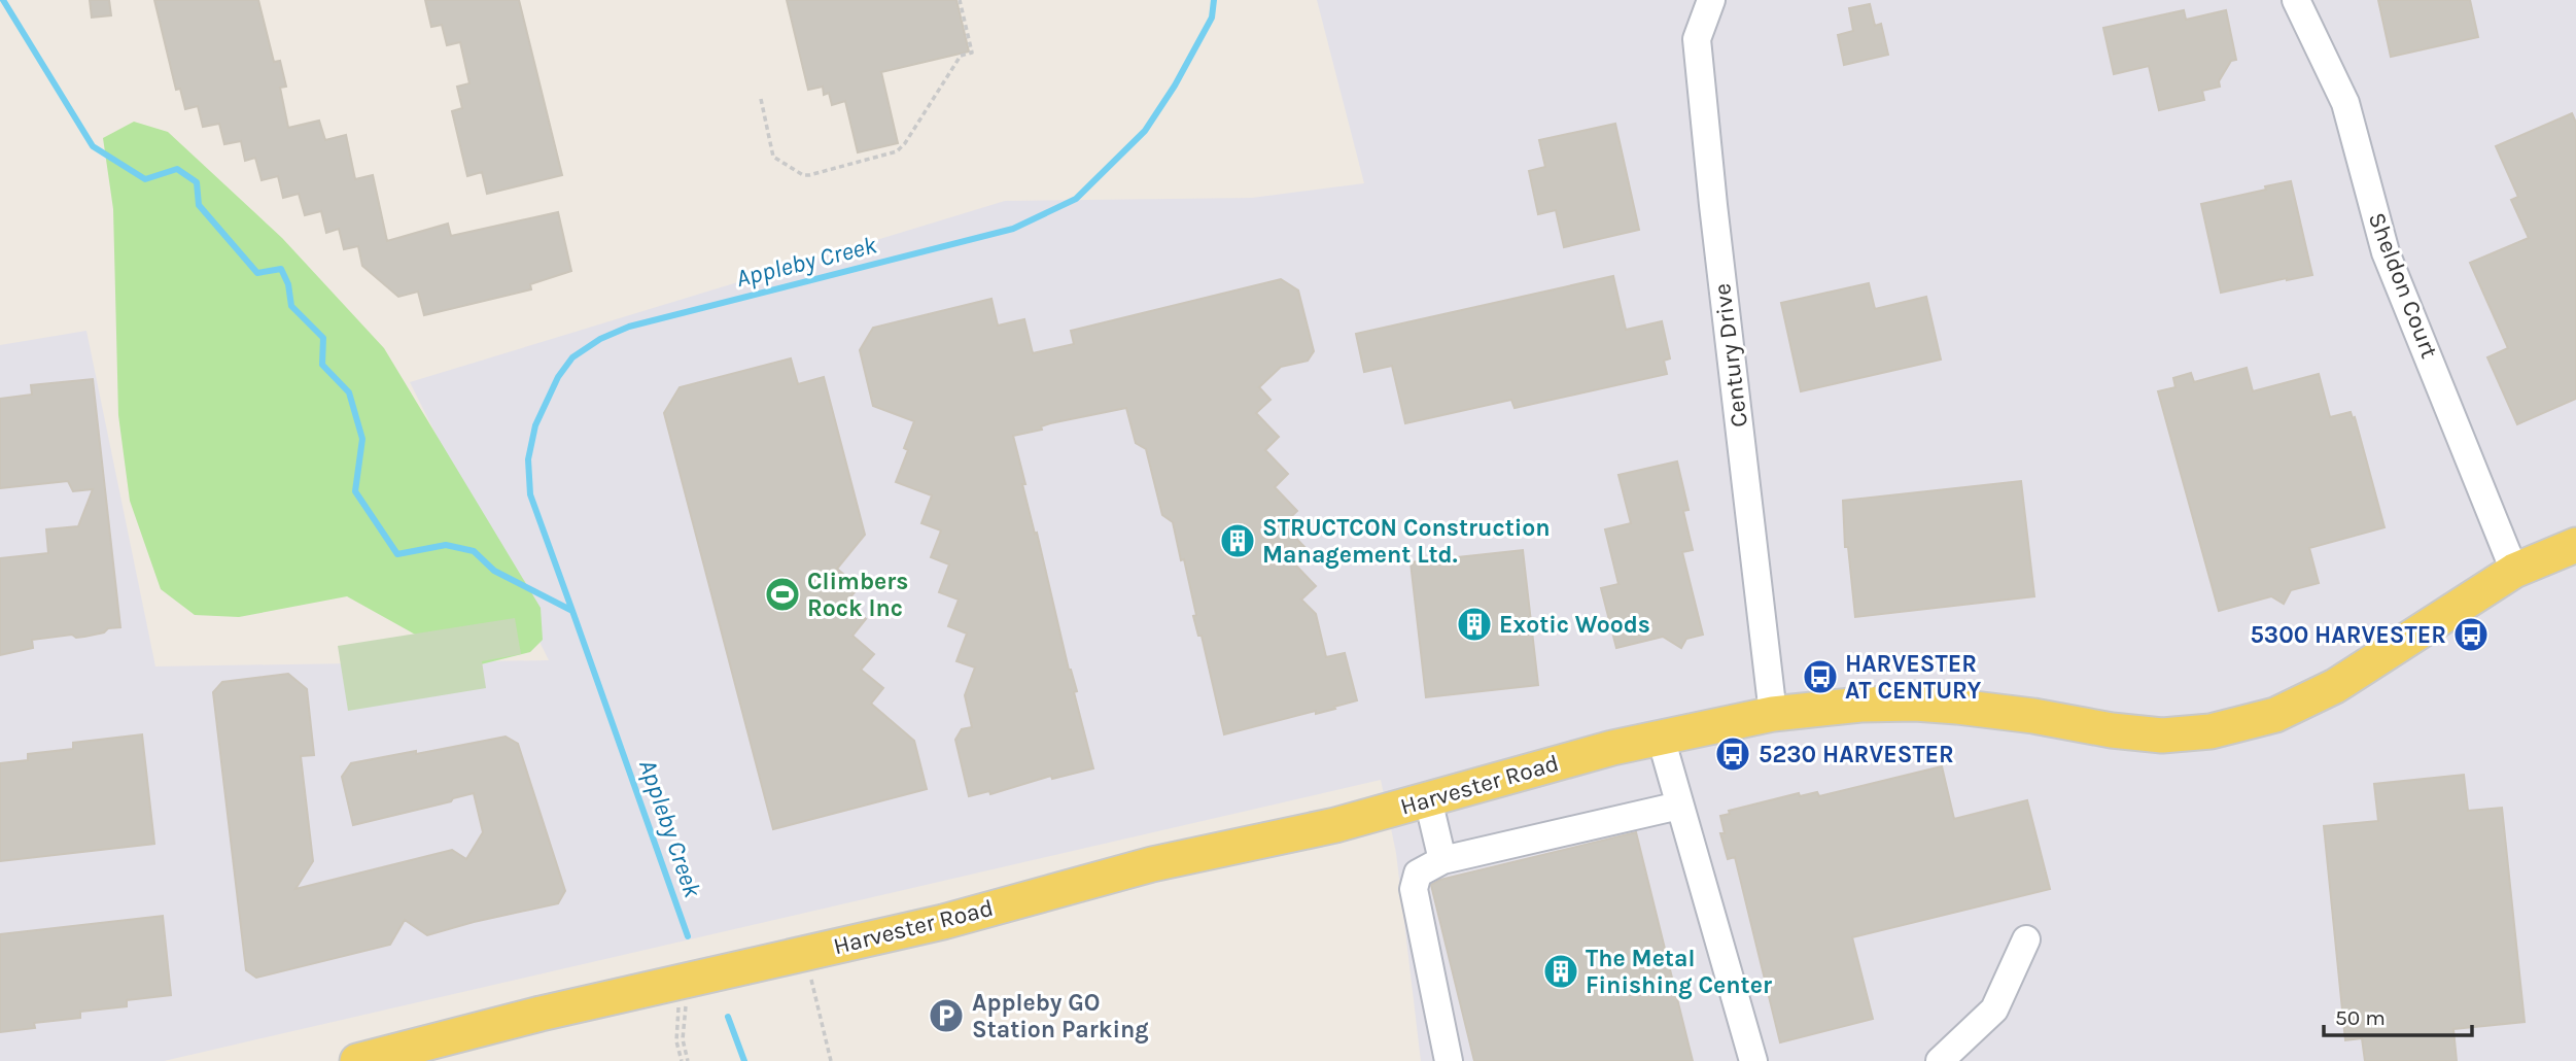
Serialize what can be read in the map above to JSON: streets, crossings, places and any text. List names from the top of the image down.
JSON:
{
  "streets": {
    "main road": ["Harvester Road"],
    "street": ["Sheldon Court", "Century Drive"]
  },
  "crossings": [
    ["Sheldon Court", "Harvester Road"],
    ["Century Drive", "Harvester Road"]
  ],
  "water": ["Appleby Creek"],
  "places": {
    "building": ["STRUCTCON Construction Management Ltd.", "Exotic Woods", "The Metal Finishing Center"],
    "sports": ["Climbers Rock Inc"],
    "bus stop": ["5300 HARVESTER", "HARVESTER AT CENTURY", "5230 HARVESTER"],
    "parking": ["Appleby GO Station Parking"]
  },
  "scale_bar": "50 m"
}
